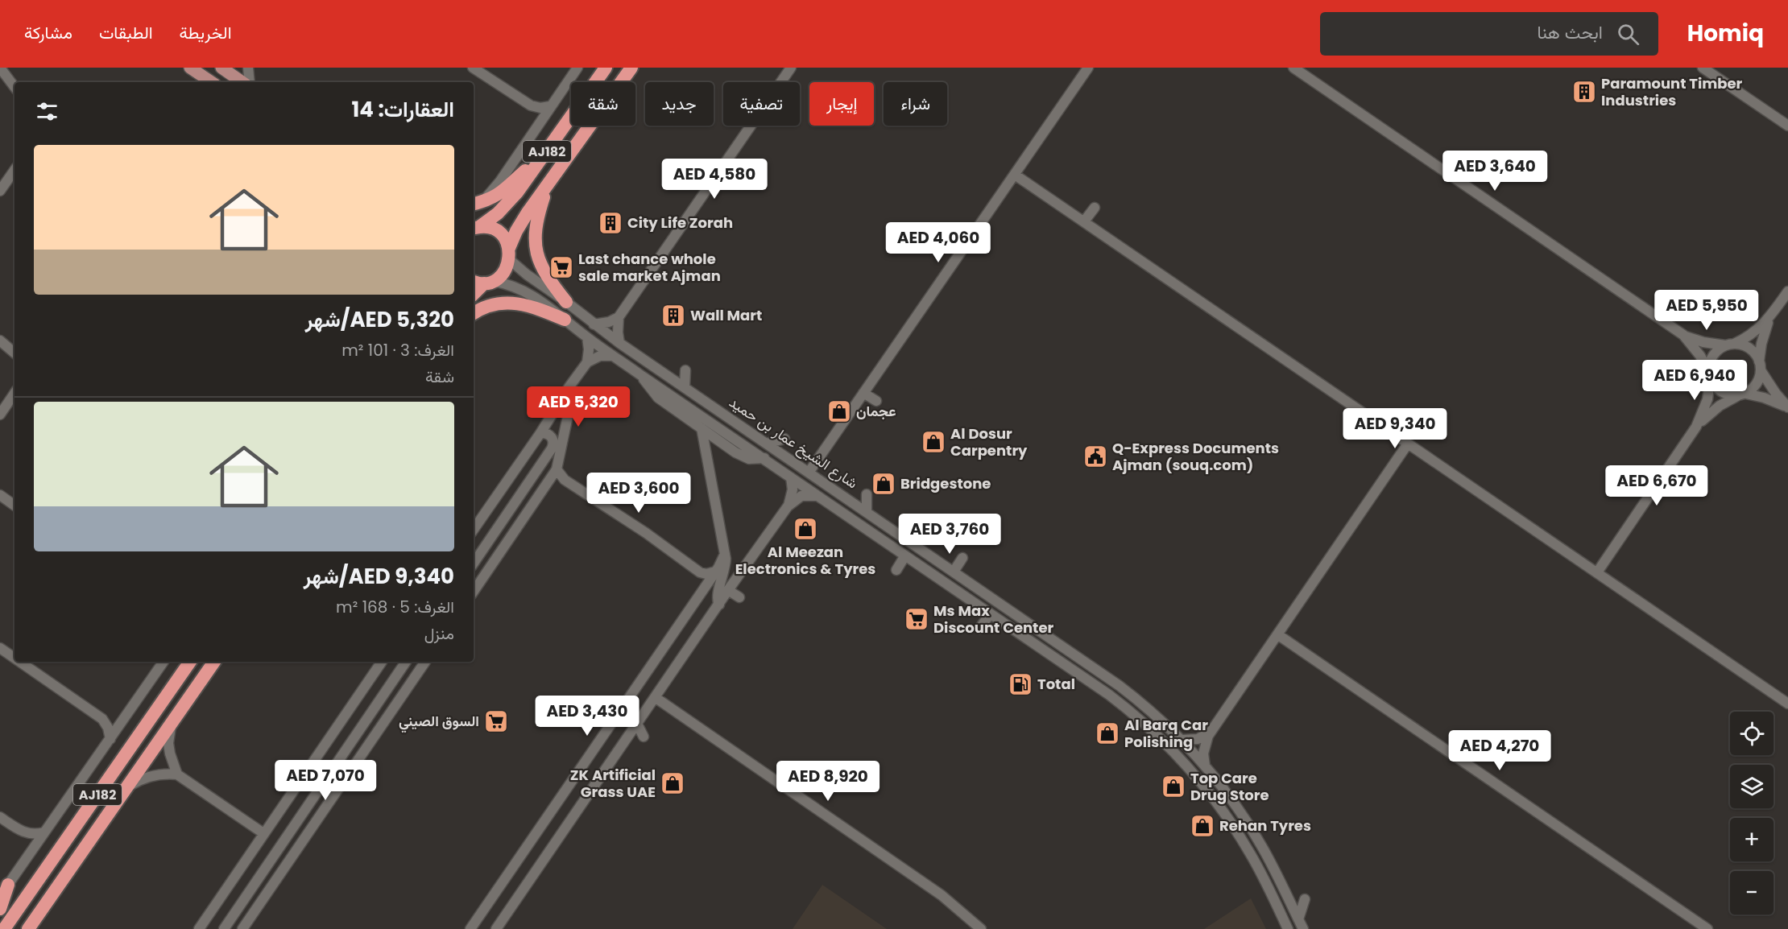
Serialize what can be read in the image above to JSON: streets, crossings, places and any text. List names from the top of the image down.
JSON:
{
  "streets": {
    "highway": ["AJ182"],
    "street": ["شارع الشيخ عمار بن حميد"]
  },
  "crossings": [
    ["AJ182", "شارع الشيخ عمار بن حميد"]
  ],
  "places": {
    "building": ["Paramount Timber Industries", "City Life Zorah", "Wall Mart"],
    "supermarket": ["Last chance whole sale market Ajman", "Ms Max Discount Center", "السوق الصيني"],
    "shop": [
      "عجمان",
      "Al Dosur Carpentry",
      "Bridgestone",
      "Al Meezan Electronics & Tyres",
      "Al Barq Car Polishing",
      "ZK Artificial Grass UAE",
      "Top Care Drug Store",
      "Rehan Tyres"
    ],
    "public building": ["Q-Express Documents Ajman (souq.com)"],
    "fuel station": ["Total"]
  },
  "page": {
    "header": "Homiq",
    "search": "ابحث هنا",
    "nav": ["الخريطة", "الطبقات", "مشاركة"],
    "chip": [
      "شراء",
      "إيجار",
      "تصفية",
      "جديد",
      "شقة"
    ],
    "heading": "العقارات: 14",
    "list": [
      {
        "name": "AED 5,320/شهر",
        "note": "الغرف: 3 · 101 m² · شقة"
      },
      {
        "name": "AED 9,340/شهر",
        "note": "الغرف: 5 · 168 m² · منزل"
      }
    ],
    "price": [
      "AED 3,640",
      "AED 4,580",
      "AED 4,060",
      "AED 5,950",
      "AED 6,940",
      "AED 5,320",
      "AED 9,340",
      "AED 6,670",
      "AED 3,600",
      "AED 3,760",
      "AED 3,430",
      "AED 4,270",
      "AED 7,070",
      "AED 8,920"
    ],
    "map_buttons": ["+", "−"]
  }
}
